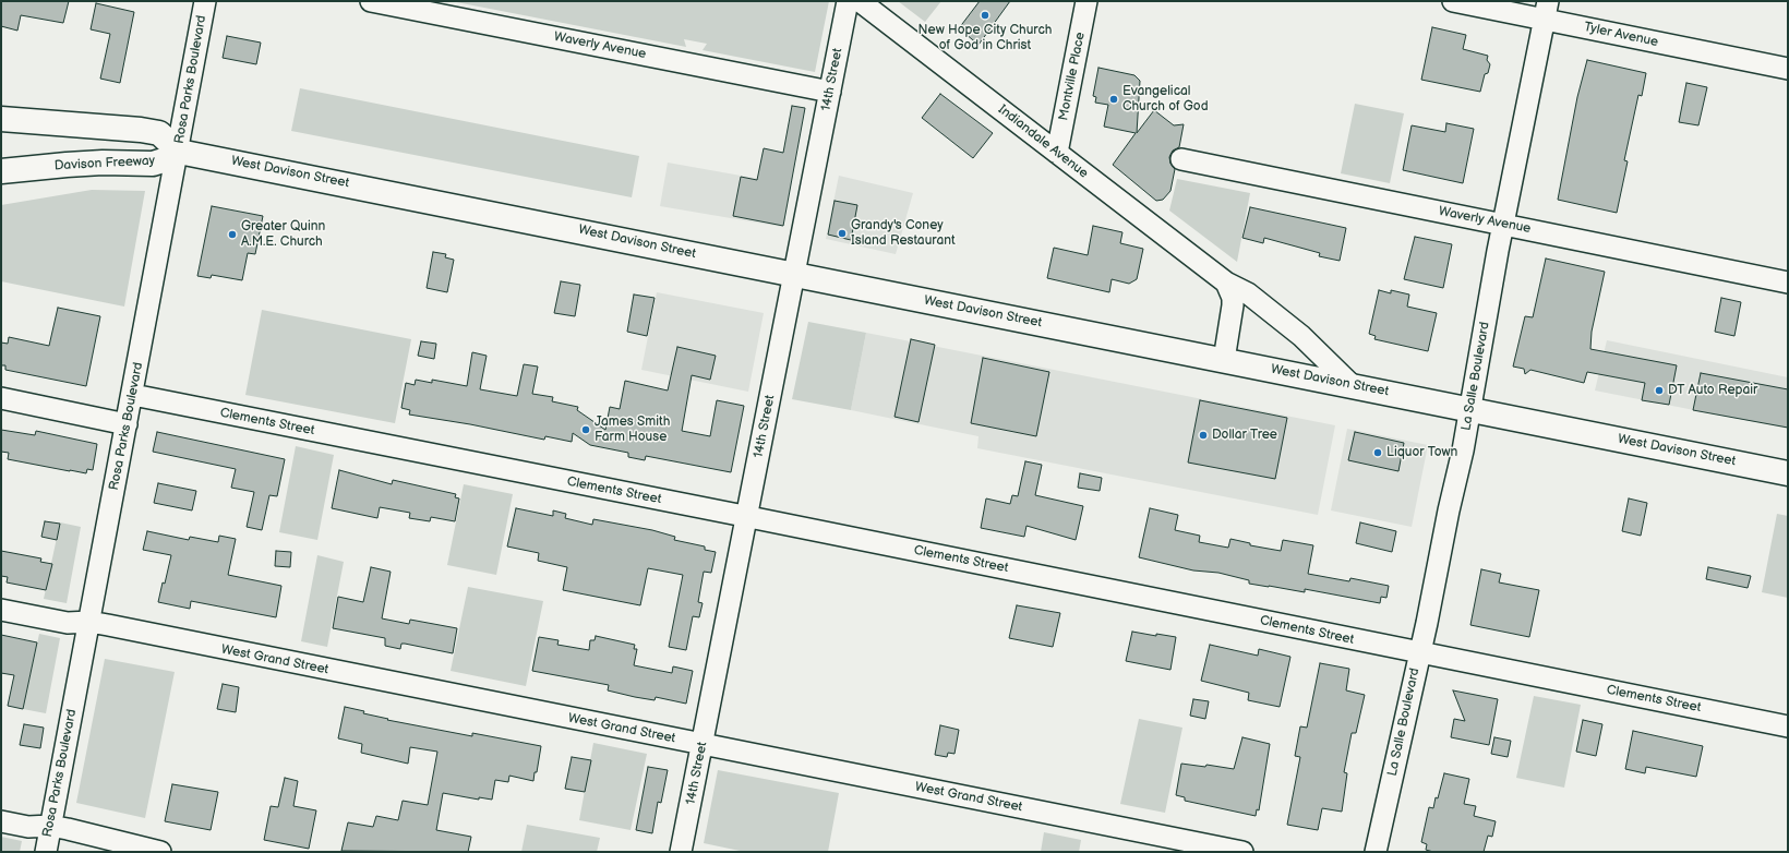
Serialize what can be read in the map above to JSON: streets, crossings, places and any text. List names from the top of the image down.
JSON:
{
  "streets": {
    "highway": ["Davison Freeway", "West Davison Street"],
    "street": [
      "Tyler Avenue",
      "Waverly Avenue",
      "Montville Place",
      "Rosa Parks Boulevard",
      "14th Street",
      "Indiandale Avenue",
      "La Salle Boulevard",
      "Clements Street",
      "West Grand Street"
    ]
  },
  "crossings": [
    ["Tyler Avenue", "La Salle Boulevard"],
    ["Waverly Avenue", "14th Street"],
    ["Waverly Avenue", "La Salle Boulevard"],
    ["Montville Place", "Indiandale Avenue"],
    ["Rosa Parks Boulevard", "Davison Freeway"],
    ["Rosa Parks Boulevard", "West Davison Street"],
    ["Rosa Parks Boulevard", "Clements Street"],
    ["Rosa Parks Boulevard", "West Grand Street"],
    ["14th Street", "West Davison Street"],
    ["14th Street", "Clements Street"],
    ["14th Street", "West Grand Street"],
    ["Indiandale Avenue", "West Davison Street"],
    ["Davison Freeway", "West Davison Street"],
    ["West Davison Street", "La Salle Boulevard"],
    ["La Salle Boulevard", "Clements Street"]
  ],
  "places": [
    "New Hope City Church of God in Christ",
    "Evangelical Church of God",
    "Grandy's Coney Island Restaurant",
    "Greater Quinn A.M.E. Church",
    "DT Auto Repair",
    "James Smith Farm House",
    "Dollar Tree",
    "Liquor Town"
  ]
}
